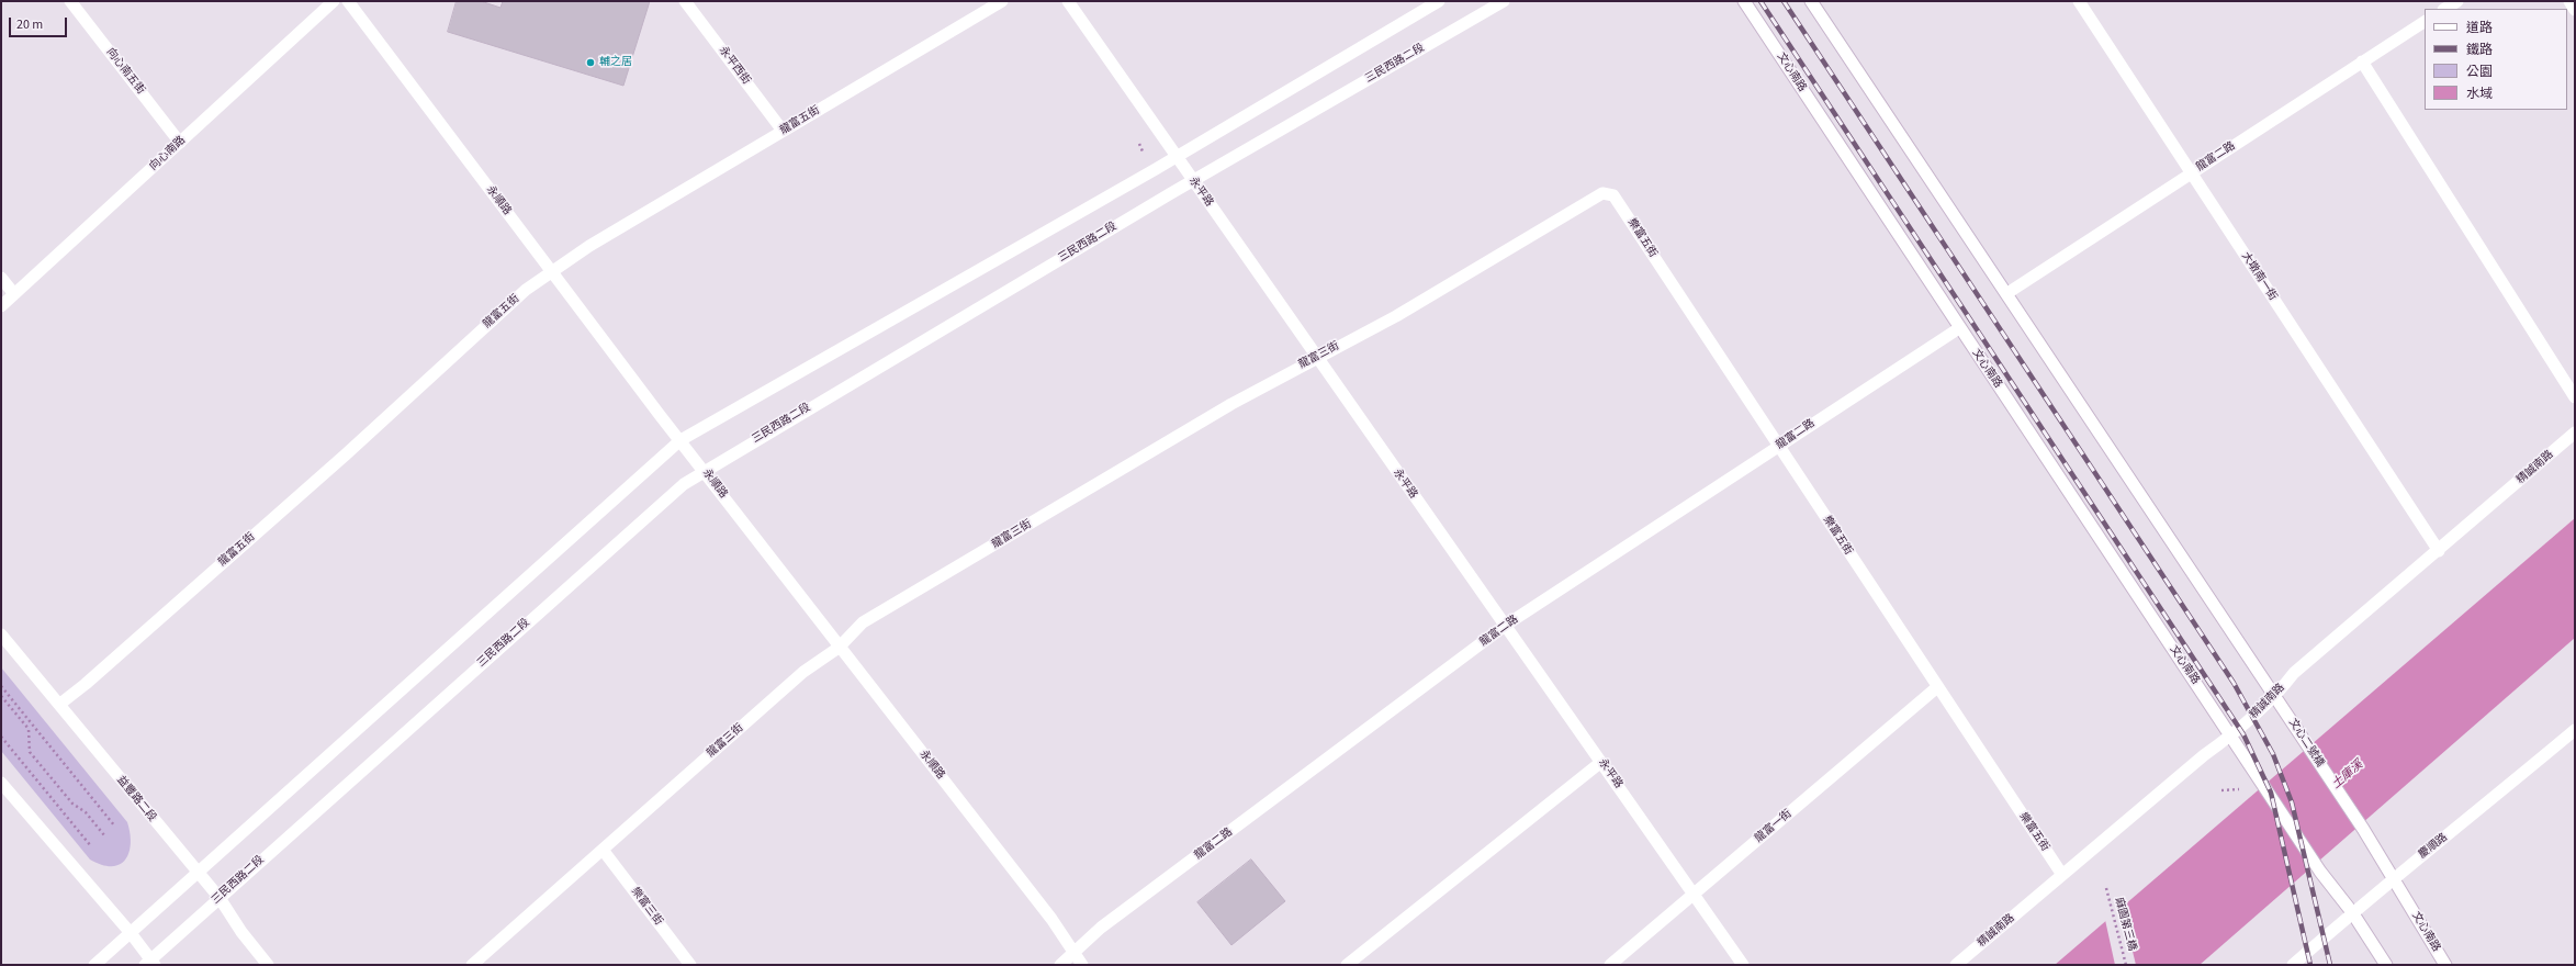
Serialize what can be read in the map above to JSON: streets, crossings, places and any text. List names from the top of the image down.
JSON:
{
  "streets": {
    "street": [
      "三民西路二段",
      "永平西街",
      "向心南五街",
      "文心南路",
      "龍富五街",
      "向心南路",
      "龍富二路",
      "永平路",
      "永順路",
      "樂富五街",
      "大墩南一街",
      "龍富三街",
      "精誠南路",
      "文心二號橋",
      "益豐路二段",
      "龍富一街",
      "慶順路",
      "樂富三街"
    ],
    "path": ["麻園第三橋"]
  },
  "crossings": [
    ["三民西路二段", "永平路"],
    ["三民西路二段", "永順路"],
    ["三民西路二段", "益豐路二段"],
    ["永平西街", "龍富五街"],
    ["向心南五街", "向心南路"],
    ["文心南路", "龍富二路"],
    ["文心南路", "精誠南路"],
    ["文心南路", "文心二號橋"],
    ["文心南路", "慶順路"],
    ["龍富五街", "永順路"],
    ["龍富五街", "益豐路二段"],
    ["龍富二路", "永平路"],
    ["龍富二路", "永順路"],
    ["龍富二路", "樂富五街"],
    ["龍富二路", "大墩南一街"],
    ["永平路", "龍富三街"],
    ["永平路", "龍富一街"],
    ["永順路", "龍富三街"],
    ["樂富五街", "龍富三街"],
    ["樂富五街", "精誠南路"],
    ["樂富五街", "龍富一街"],
    ["大墩南一街", "精誠南路"],
    ["龍富三街", "樂富三街"],
    ["精誠南路", "文心二號橋"],
    ["文心二號橋", "慶順路"]
  ],
  "water": ["土庫溪"],
  "places": ["輔之居"],
  "legend": [
    "道路",
    "鐵路",
    "公園",
    "水域"
  ],
  "scale_bar": "20 m"
}
